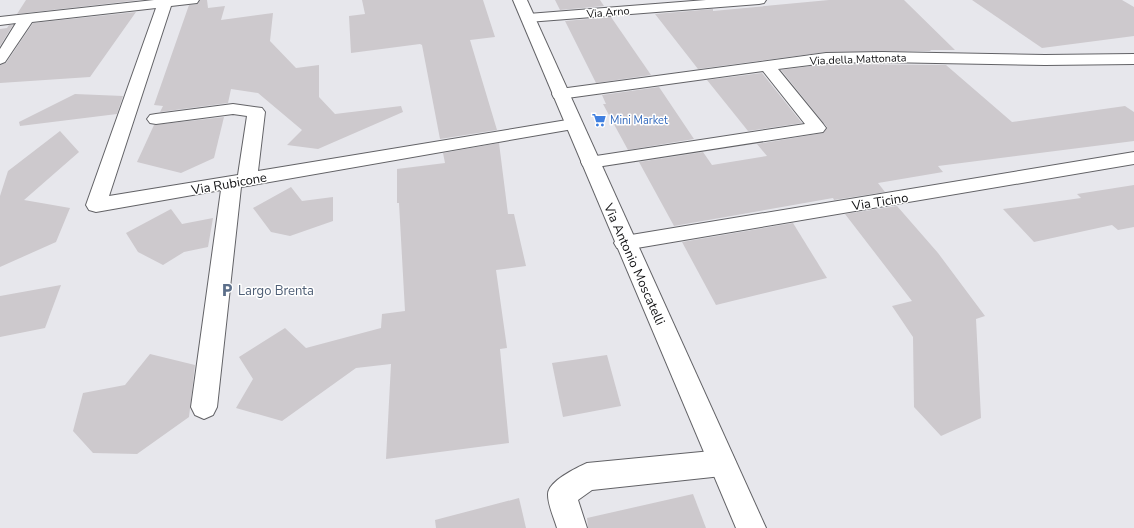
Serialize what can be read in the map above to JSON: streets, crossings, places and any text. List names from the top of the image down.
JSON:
{
  "streets": {
    "street": [
      "Via Arno",
      "Via della Mattonata",
      "Via Rubicone",
      "Via Ticino",
      "Via Antonio Moscatelli"
    ]
  },
  "crossings": [
    ["Via Arno", "Via Antonio Moscatelli"],
    ["Via della Mattonata", "Via Antonio Moscatelli"],
    ["Via Rubicone", "Via Antonio Moscatelli"],
    ["Via Ticino", "Via Antonio Moscatelli"]
  ],
  "places": {
    "supermarket": ["Mini Market"],
    "parking": ["Largo Brenta"]
  }
}
